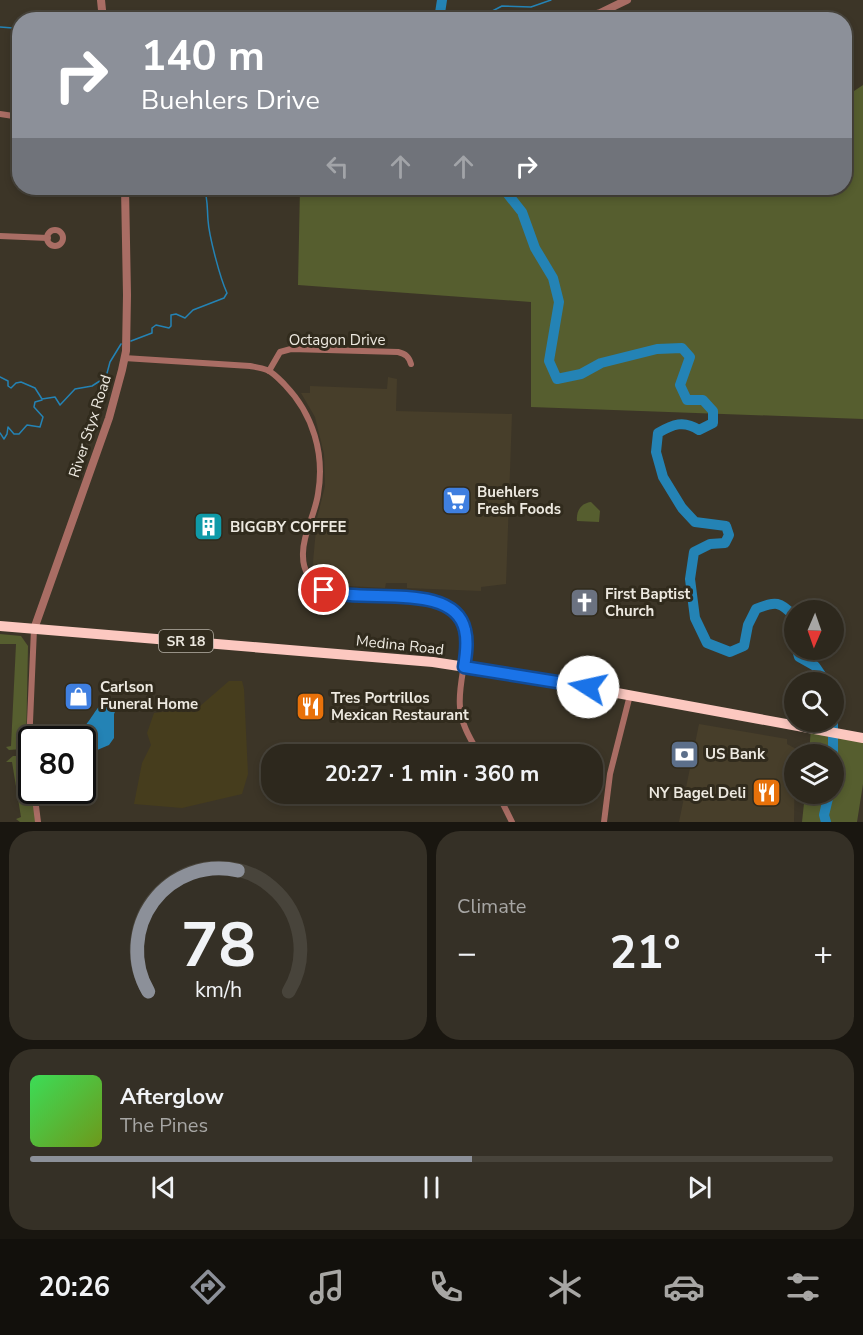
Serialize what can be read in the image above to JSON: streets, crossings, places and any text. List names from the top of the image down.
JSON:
{
  "streets": {
    "highway": ["SR 18", "Medina Road"],
    "street": ["Octagon Drive", "River Styx Road"]
  },
  "crossings": [
    ["River Styx Road", "Medina Road"]
  ],
  "places": {
    "supermarket": ["Buehlers Fresh Foods"],
    "building": ["BIGGBY COFFEE"],
    "church": ["First Baptist Church"],
    "shop": ["Carlson Funeral Home"],
    "restaurant": ["Tres Portrillos Mexican Restaurant", "NY Bagel Deli"],
    "bank": ["US Bank"]
  },
  "north": "bottom",
  "page": {
    "turn": ["140 m", "Buehlers Drive"],
    "limit": "80",
    "trip": "20:27 · 1 min · 360 m",
    "tile": "Climate",
    "heat": ["−", "21°", "+"],
    "song": ["Afterglow", "The Pines"],
    "tabs": "20:26",
    "gauge": ["78", "km/h"]
  }
}
